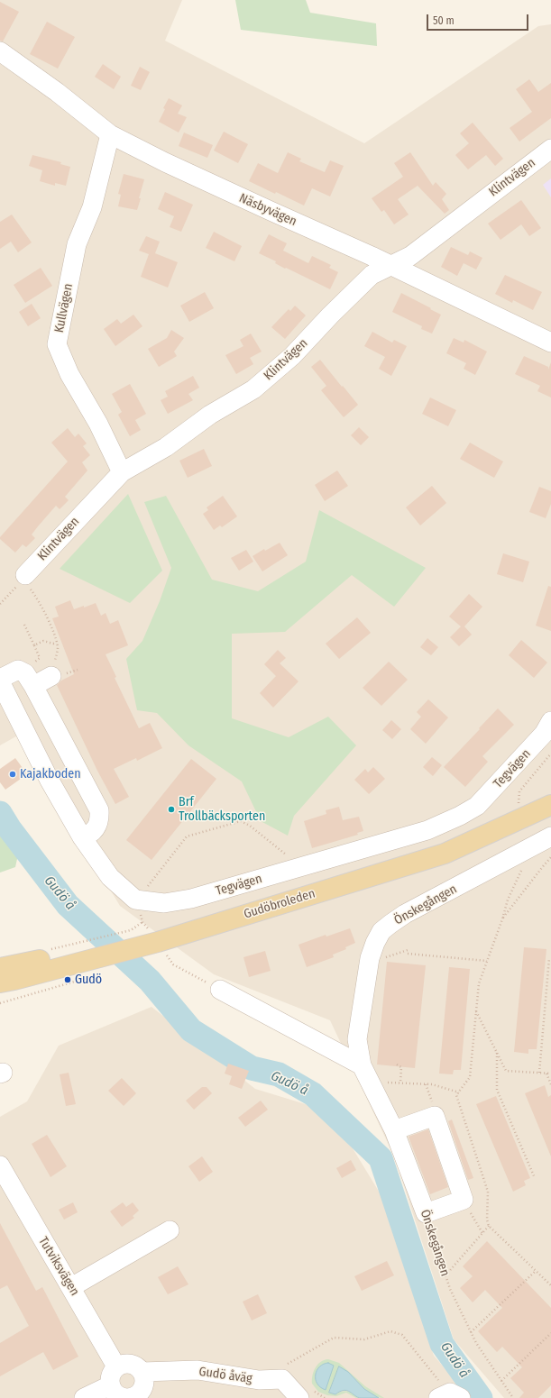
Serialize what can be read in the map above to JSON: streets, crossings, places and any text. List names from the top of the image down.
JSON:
{
  "streets": {
    "main road": ["Gudöbroleden"],
    "street": [
      "Klintvägen",
      "Näsbyvägen",
      "Kullvägen",
      "Tegvägen",
      "Önskegången",
      "Tutviksvägen",
      "Gudö åväg"
    ]
  },
  "crossings": [
    ["Klintvägen", "Näsbyvägen"],
    ["Klintvägen", "Kullvägen"],
    ["Näsbyvägen", "Kullvägen"],
    ["Tutviksvägen", "Gudö åväg"]
  ],
  "water": ["Gudö å"],
  "places": ["Kajakboden", "Brf Trollbäcksporten", "Gudö"],
  "scale_bar": "50 m"
}
